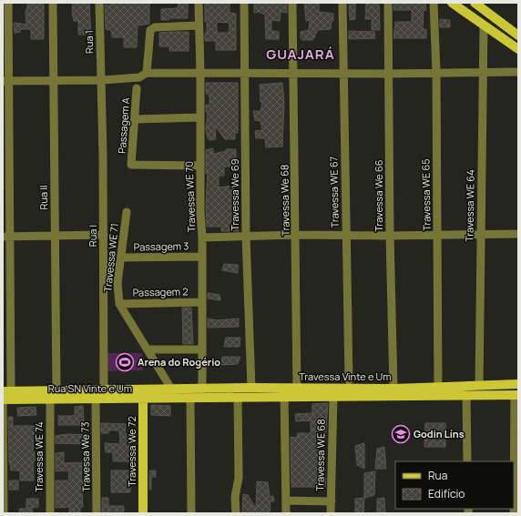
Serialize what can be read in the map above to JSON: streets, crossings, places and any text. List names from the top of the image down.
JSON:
{
  "streets": {
    "main road": ["Travessa Vinte e Um", "Rua SN Vinte e Um", "Travessa We 72"],
    "street": [
      "Rua 1",
      "Passagem A",
      "Travessa WE 67",
      "Travessa We 69",
      "Travessa WE 65",
      "Travessa We 66",
      "Travessa WE 70",
      "Rua II",
      "Travessa We 68",
      "Travessa WE 64",
      "Rua I",
      "Passagem 3",
      "Travessa WE 71",
      "Passagem 2",
      "Travessa WE 68",
      "Travessa WE 74",
      "Travessa We 73"
    ]
  },
  "crossings": [
    ["Rua 1", "Rua I"],
    ["Passagem A", "Travessa WE 70"],
    ["Travessa We 69", "Travessa Vinte e Um"],
    ["Travessa WE 65", "Travessa Vinte e Um"],
    ["Travessa We 66", "Travessa Vinte e Um"],
    ["Travessa WE 70", "Passagem 3"],
    ["Travessa WE 70", "Passagem 2"],
    ["Travessa WE 70", "Travessa Vinte e Um"],
    ["Rua II", "Rua SN Vinte e Um"],
    ["Travessa We 68", "Travessa Vinte e Um"],
    ["Travessa WE 64", "Travessa Vinte e Um"],
    ["Rua I", "Rua SN Vinte e Um"],
    ["Passagem 3", "Travessa WE 71"],
    ["Travessa WE 71", "Passagem 2"],
    ["Travessa WE 71", "Travessa Vinte e Um"],
    ["Travessa WE 71", "Rua SN Vinte e Um"],
    ["Travessa Vinte e Um", "Rua SN Vinte e Um"],
    ["Travessa Vinte e Um", "Travessa WE 68"],
    ["Rua SN Vinte e Um", "Travessa We 72"],
    ["Rua SN Vinte e Um", "Travessa WE 74"],
    ["Rua SN Vinte e Um", "Travessa We 73"]
  ],
  "districts": ["GUAJARÁ"],
  "places": {
    "sports": ["Arena do Rogério"],
    "school or university": ["Godin Líns"]
  },
  "legend": ["Rua", "Edifício"]
}
